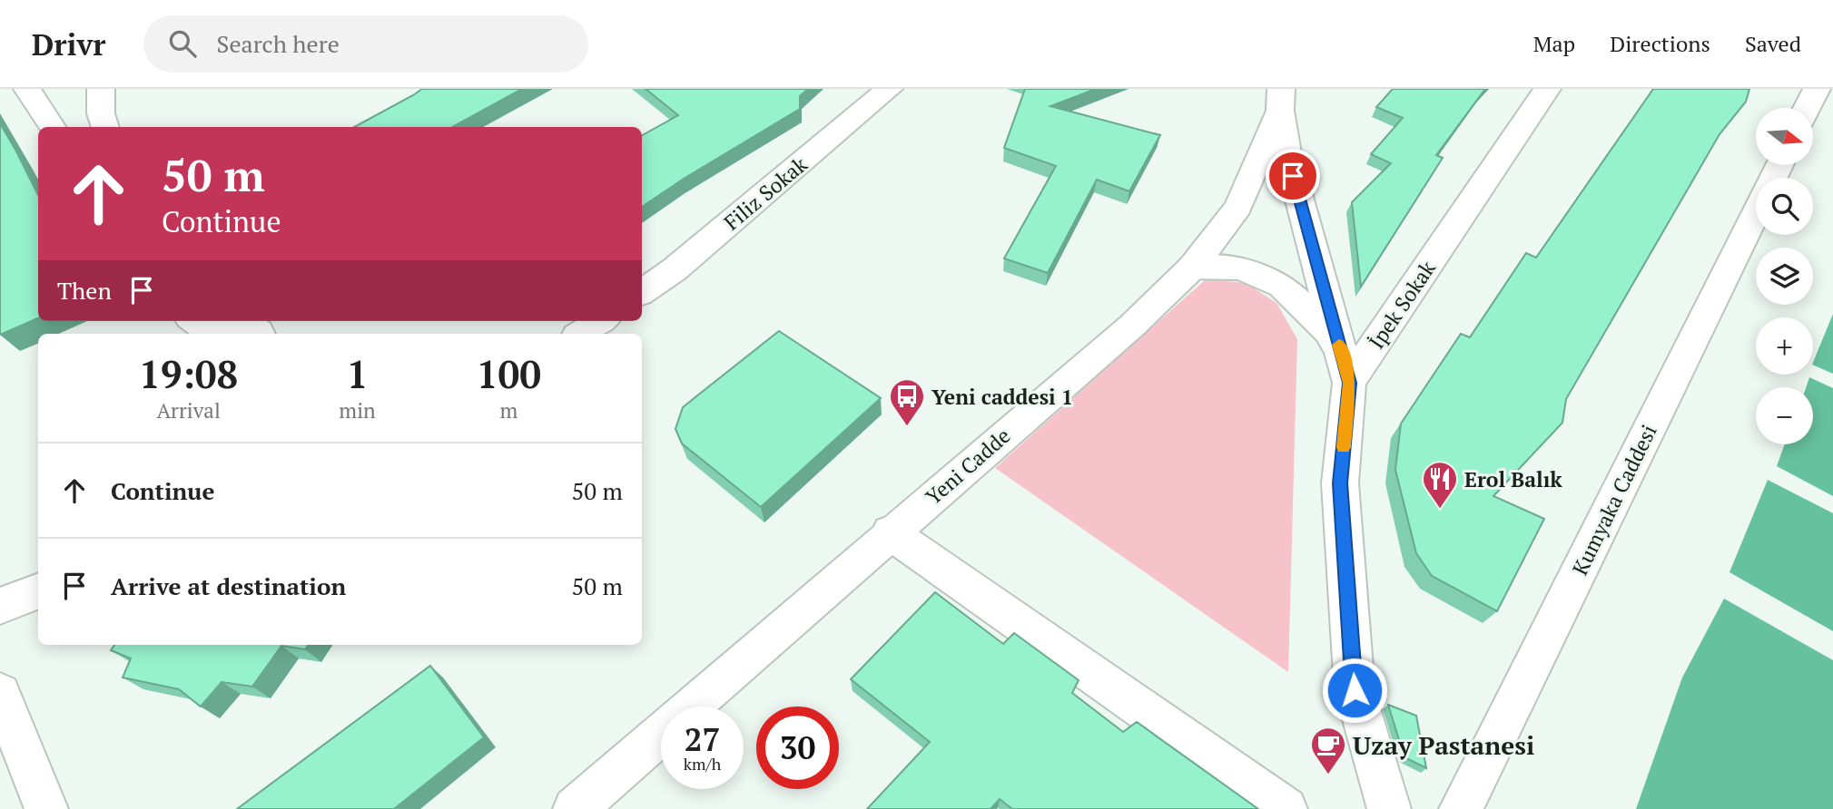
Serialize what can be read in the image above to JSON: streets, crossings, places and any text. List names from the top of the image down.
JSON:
{
  "streets": {
    "street": [
      "Filiz Sokak",
      "İpek Sokak",
      "Yeni Cadde",
      "Kumyaka Caddesi"
    ]
  },
  "places": {
    "bus stop": ["Yeni caddesi 1"],
    "restaurant": ["Erol Balık"],
    "cafe": ["Uzay Pastanesi"]
  },
  "north": "right",
  "page": {
    "header": "Drivr",
    "search": "Search here",
    "nav": ["Map", "Directions", "Saved"],
    "map_buttons": ["+", "−"],
    "turn": ["50 m", "Continue"],
    "then": "Then",
    "eta": [
      "19:08",
      "Arrival",
      "1",
      "min",
      "100",
      "m"
    ],
    "list": [
      {
        "name": "Continue",
        "value": "50 m"
      },
      {
        "name": "Arrive at destination",
        "value": "50 m"
      }
    ],
    "speed": "27 km/h",
    "limit": "30"
  }
}
